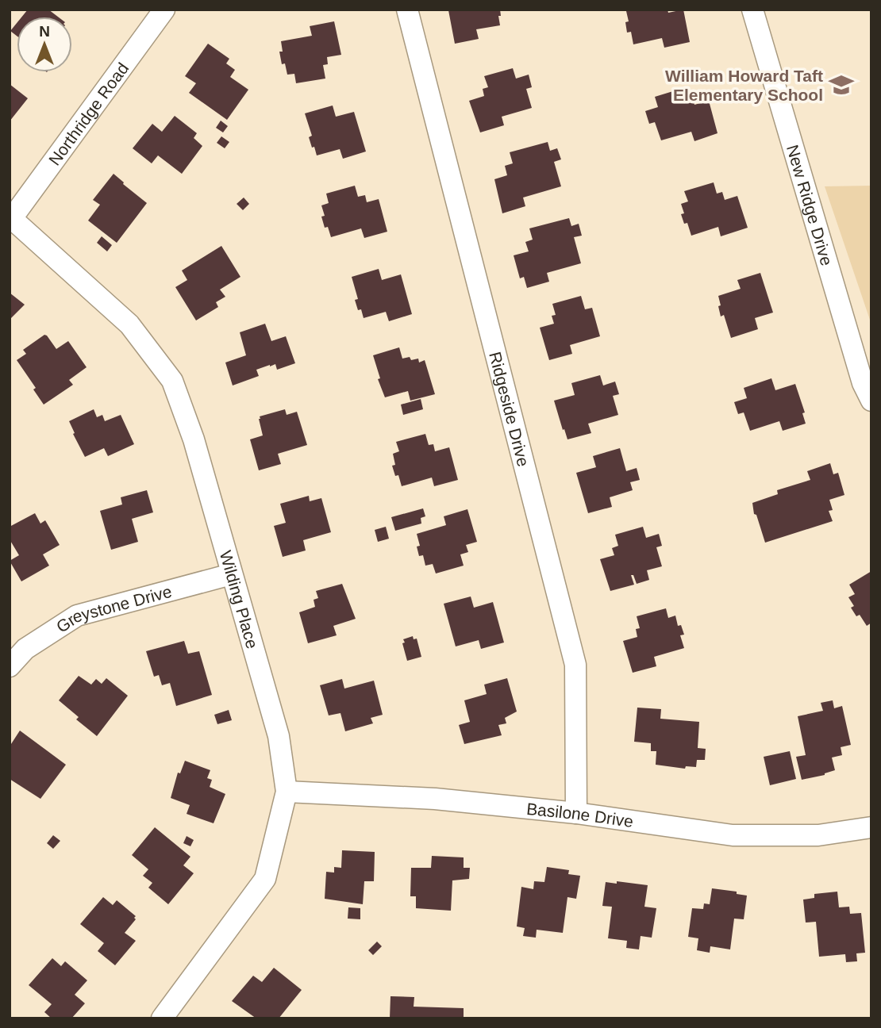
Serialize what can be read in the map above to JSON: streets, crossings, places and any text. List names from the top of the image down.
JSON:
{
  "streets": {
    "street": [
      "Northridge Road",
      "New Ridge Drive",
      "Ridgeside Drive",
      "Wilding Place",
      "Greystone Drive",
      "Basilone Drive"
    ]
  },
  "crossings": [
    ["Northridge Road", "Wilding Place"],
    ["Ridgeside Drive", "Basilone Drive"],
    ["Wilding Place", "Greystone Drive"],
    ["Wilding Place", "Basilone Drive"]
  ],
  "places": {
    "school or university": ["William Howard Taft Elementary School"]
  },
  "north": "top"
}
